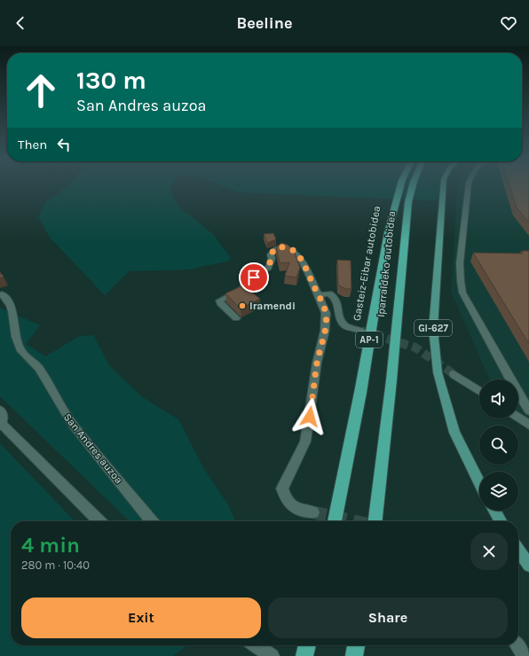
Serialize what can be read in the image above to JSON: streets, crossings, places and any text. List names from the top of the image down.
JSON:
{
  "streets": {
    "highway": ["Gasteiz-Eibar autobidea", "Iparraldeko autobidea", "AP-1"],
    "main road": ["GI-627"],
    "street": ["San Andres auzoa"]
  },
  "places": ["Iramendi"],
  "page": {
    "header": "Beeline",
    "turn": ["130 m", "San Andres auzoa"],
    "then": "Then",
    "heading": ["4 min", "280 m · 10:40"],
    "buttons": ["Exit", "Share"]
  }
}
